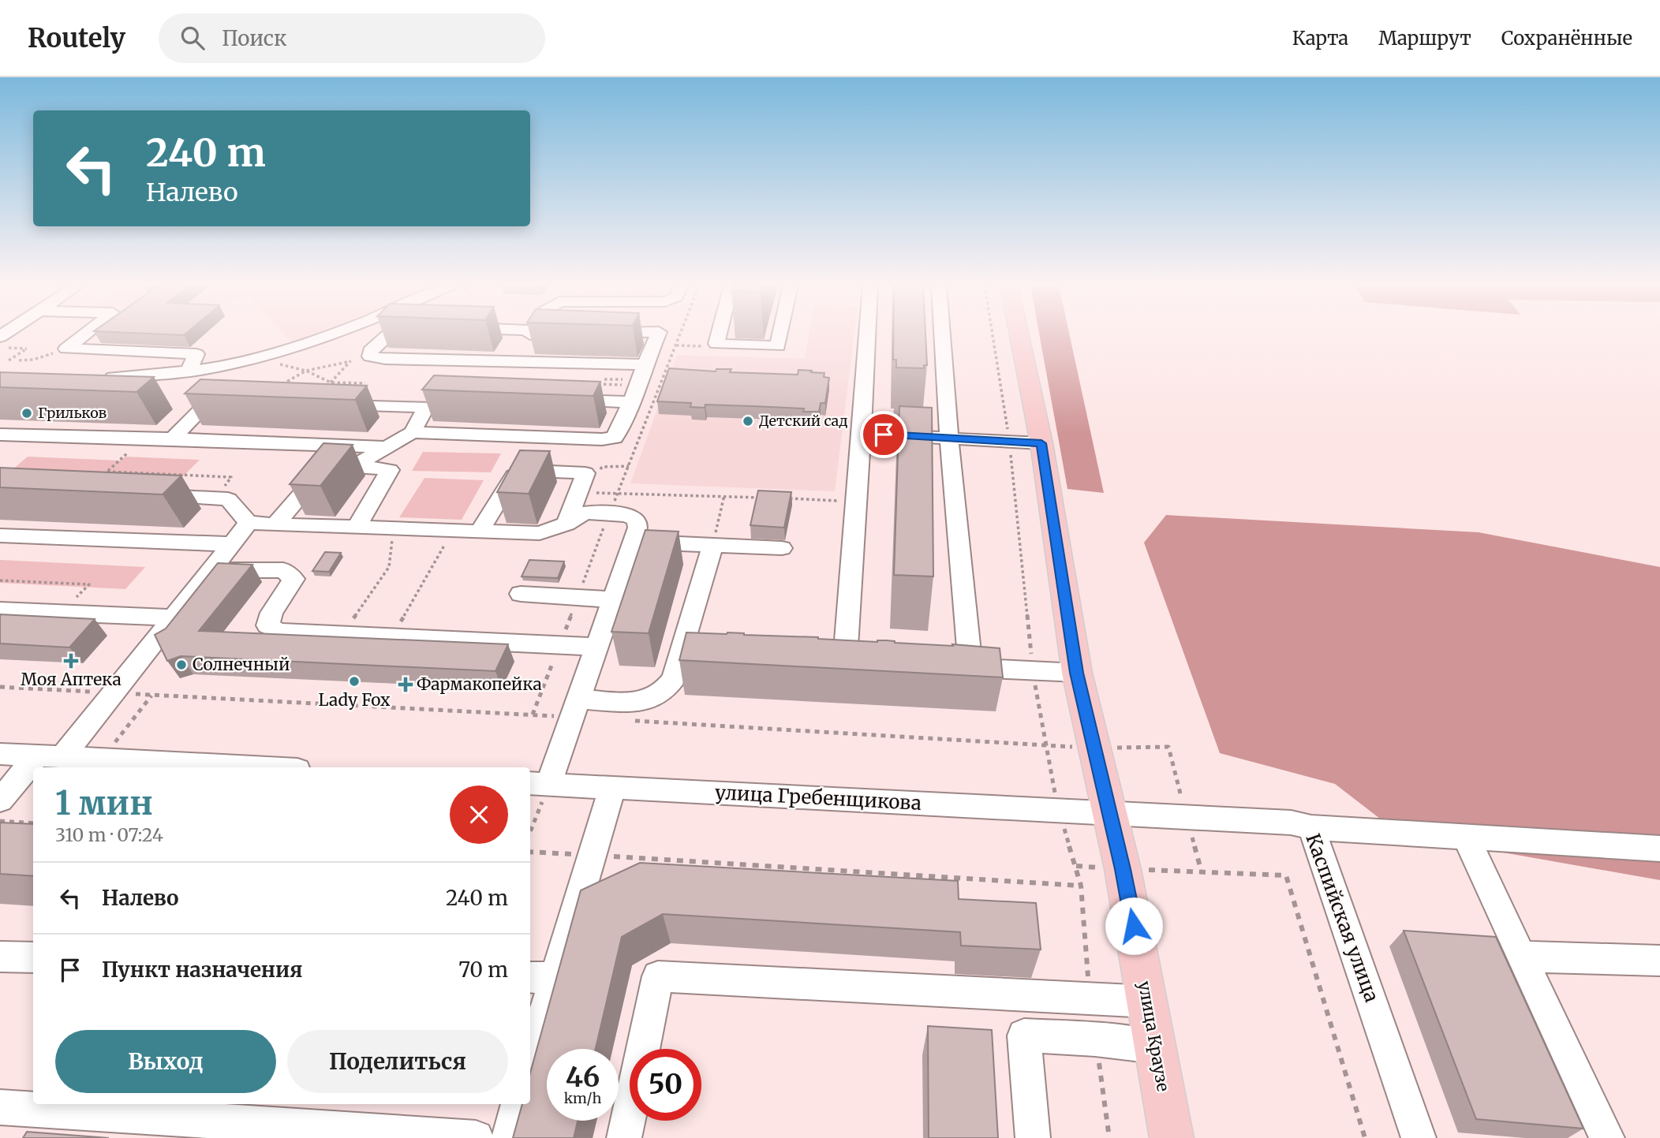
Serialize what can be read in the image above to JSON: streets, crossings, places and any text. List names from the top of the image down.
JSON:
{
  "streets": {
    "main road": ["улица Краузе"],
    "street": ["улица Гребенщикова", "Каспийская улица"]
  },
  "crossings": [
    ["улица Гребенщикова", "Каспийская улица"],
    ["улица Гребенщикова", "улица Краузе"],
    ["Каспийская улица", "улица Краузе"]
  ],
  "places": {
    "other": [
      "Грильков",
      "Детский сад",
      "Солнечный",
      "Lady Fox"
    ],
    "health": ["Моя Аптека", "Фармакопейка"]
  },
  "page": {
    "header": "Routely",
    "search": "Поиск",
    "nav": ["Карта", "Маршрут", "Сохранённые"],
    "turn": ["240 m", "Налево"],
    "heading": ["1 мин", "310 m · 07:24"],
    "list": [
      {
        "name": "Налево",
        "value": "240 m"
      },
      {
        "name": "Пункт назначения",
        "value": "70 m"
      }
    ],
    "buttons": ["Выход", "Поделиться"],
    "speed": "46 km/h",
    "limit": "50"
  }
}
